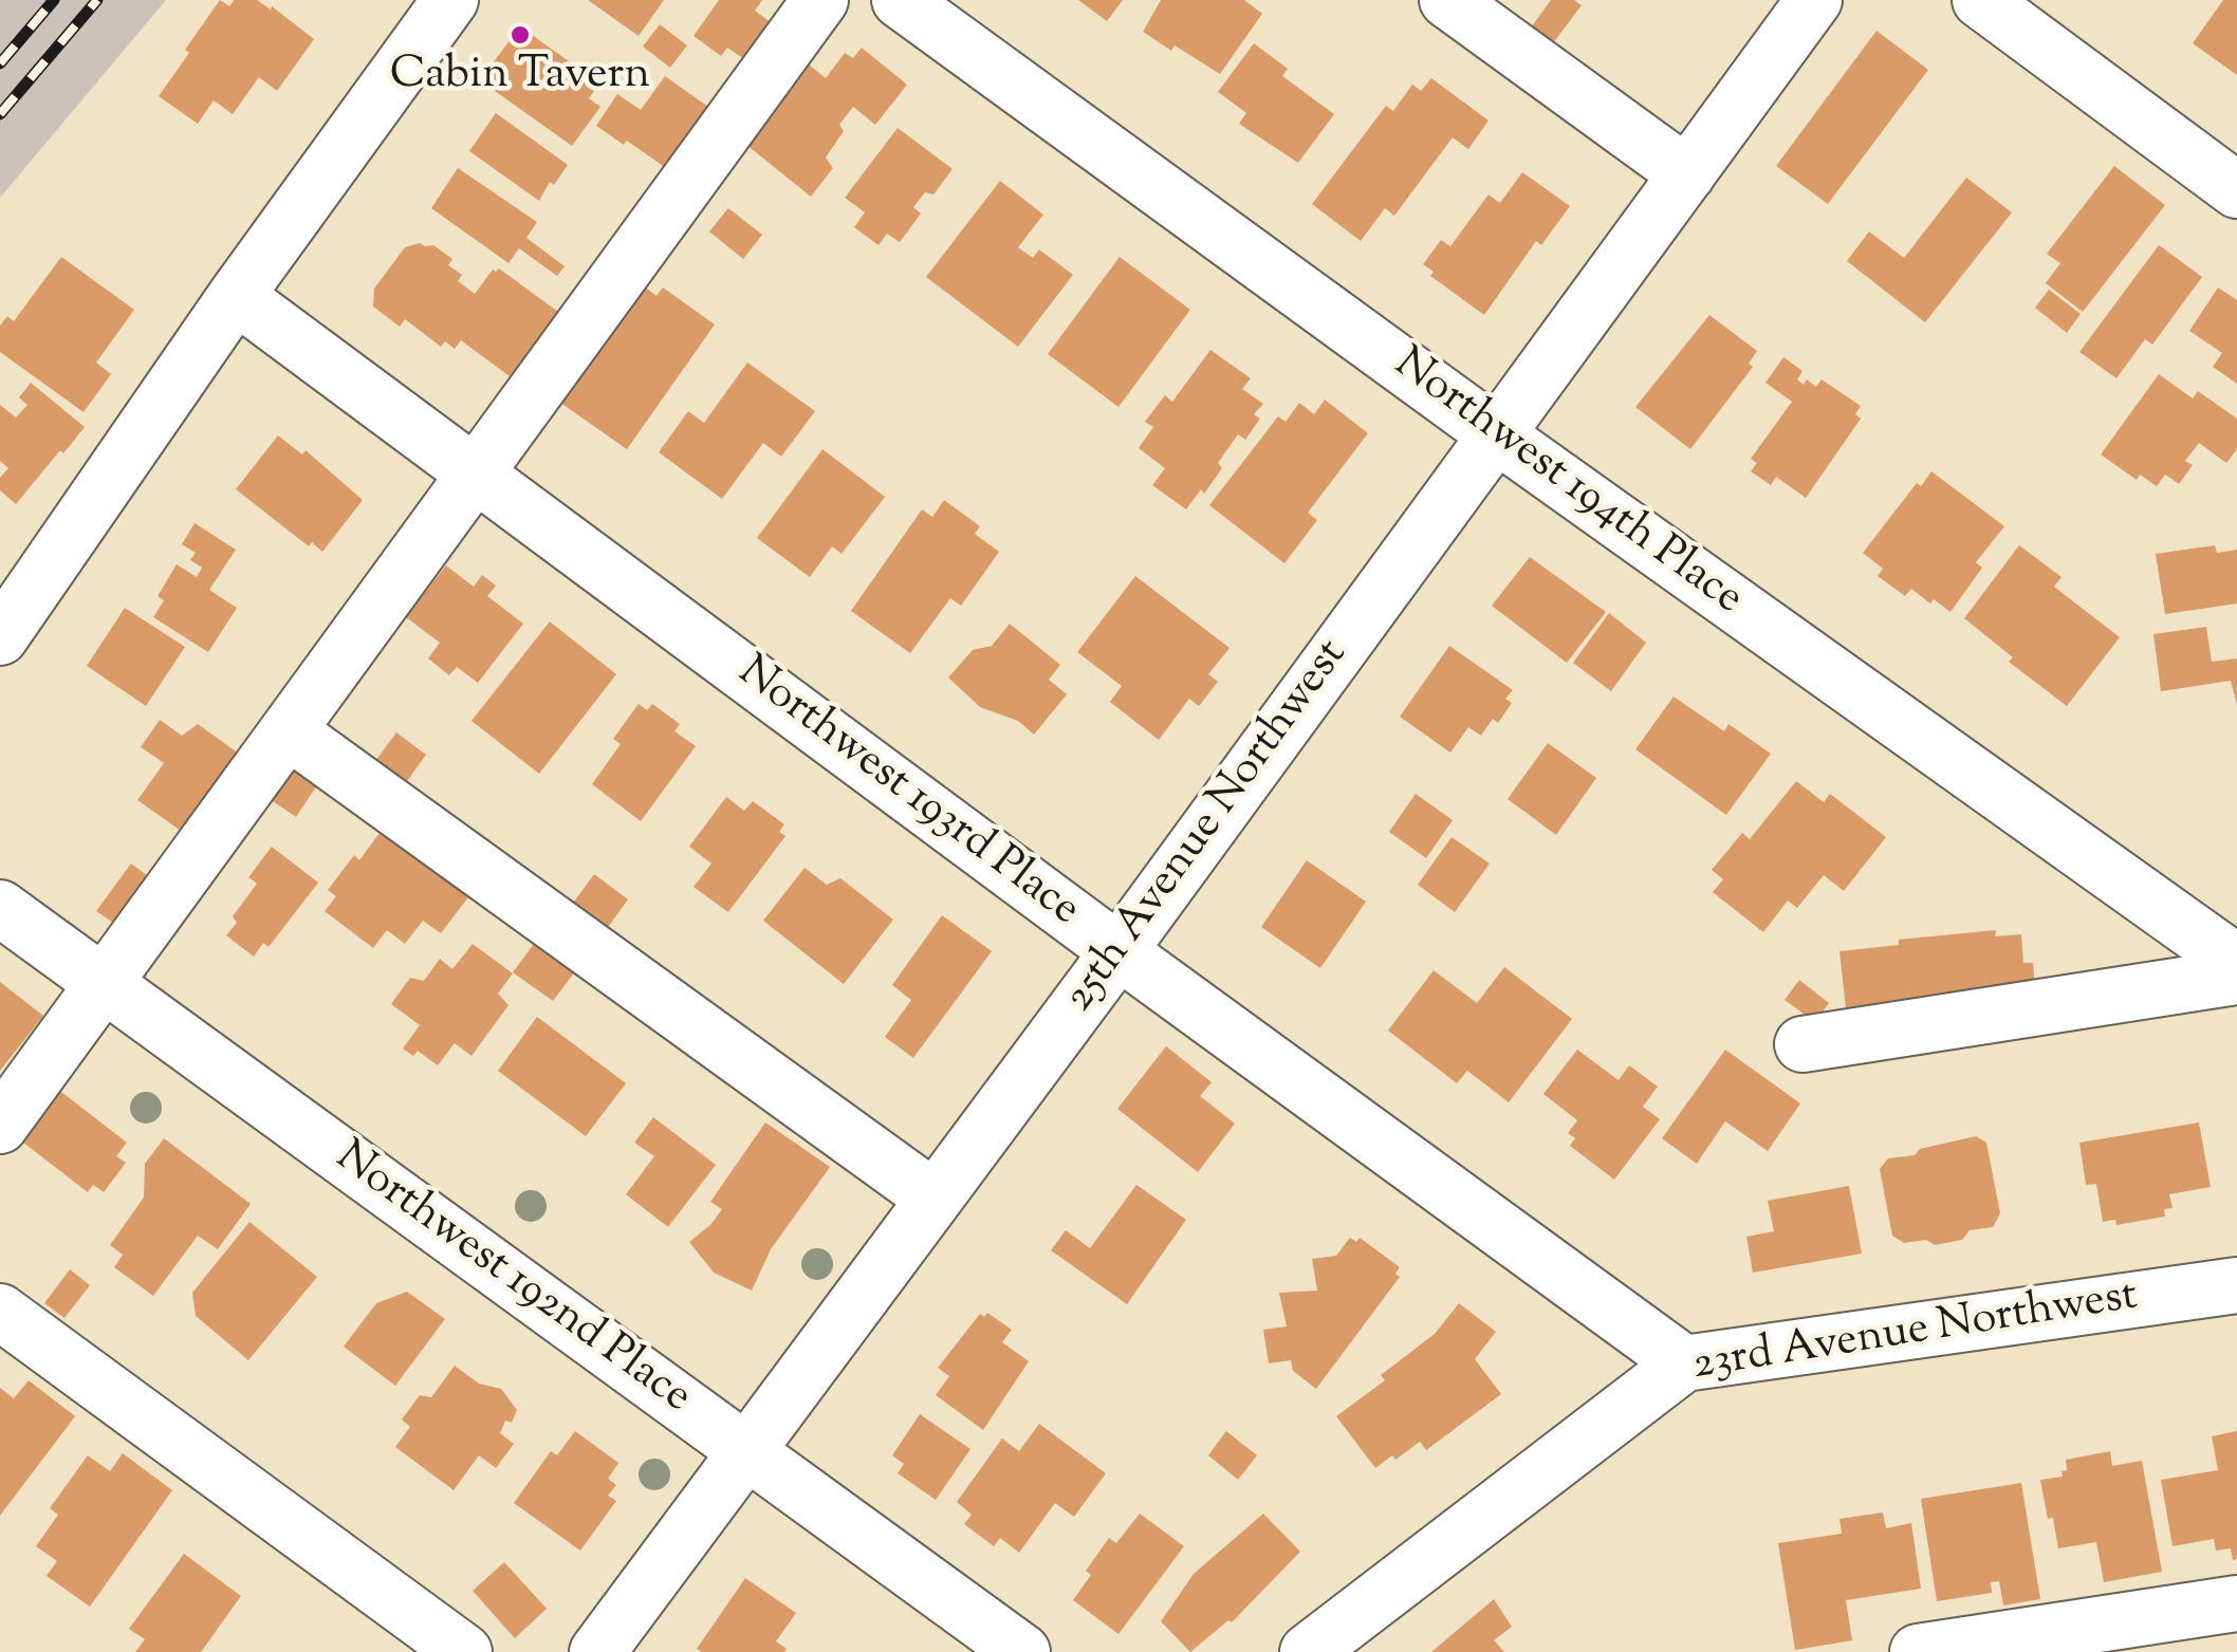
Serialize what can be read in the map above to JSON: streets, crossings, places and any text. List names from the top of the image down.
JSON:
{
  "streets": {
    "street": [
      "Northwest 194th Place",
      "Northwest 193rd Place",
      "25th Avenue Northwest",
      "Northwest 192nd Place",
      "23rd Avenue Northwest"
    ]
  },
  "crossings": [
    ["Northwest 194th Place", "25th Avenue Northwest"],
    ["Northwest 193rd Place", "25th Avenue Northwest"],
    ["Northwest 193rd Place", "23rd Avenue Northwest"],
    ["25th Avenue Northwest", "Northwest 192nd Place"]
  ],
  "places": ["Cabin Tavern"]
}
